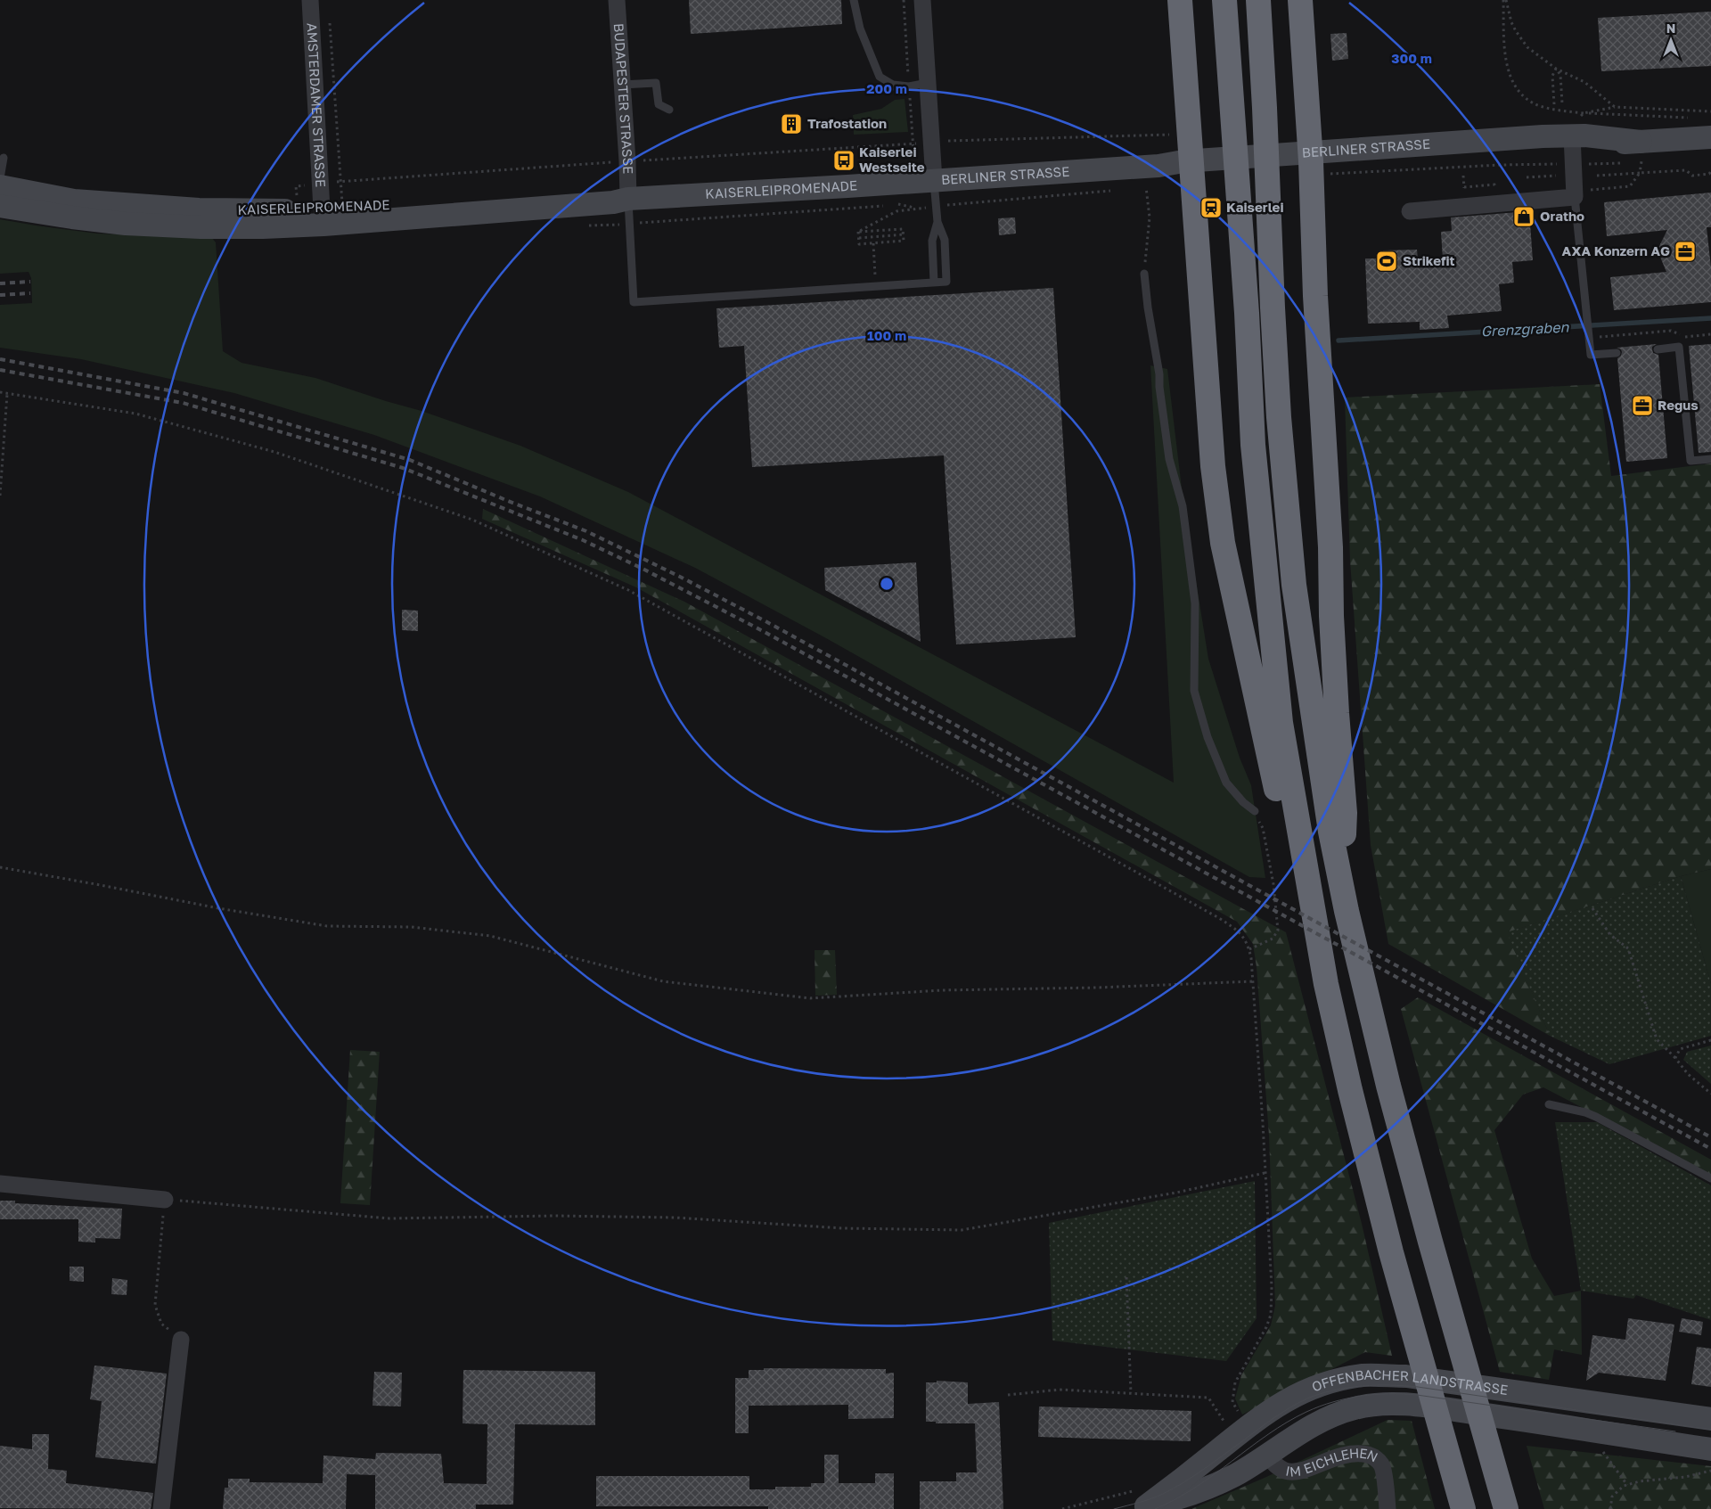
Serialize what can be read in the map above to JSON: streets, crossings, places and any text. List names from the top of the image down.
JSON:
{
  "streets": {
    "main road": ["BERLINER STRASSE", "KAISERLEIPROMENADE", "OFFENBACHER LANDSTRASSE"],
    "street": ["BUDAPESTER STRASSE", "AMSTERDAMER STRASSE", "IM EICHLEHEN"]
  },
  "crossings": [
    ["BUDAPESTER STRASSE", "KAISERLEIPROMENADE"],
    ["AMSTERDAMER STRASSE", "KAISERLEIPROMENADE"],
    ["BERLINER STRASSE", "KAISERLEIPROMENADE"],
    ["OFFENBACHER LANDSTRASSE", "IM EICHLEHEN"]
  ],
  "water": ["Grenzgraben"],
  "places": {
    "building": ["Trafostation"],
    "bus stop": ["Kaiserlei Westseite"],
    "station": ["Kaiserlei"],
    "shop": ["Oratho"],
    "office": ["AXA Konzern AG", "Regus"],
    "sports": ["Strikefit"]
  },
  "north": "top",
  "rings": ["300 m", "200 m", "100 m"]
}
